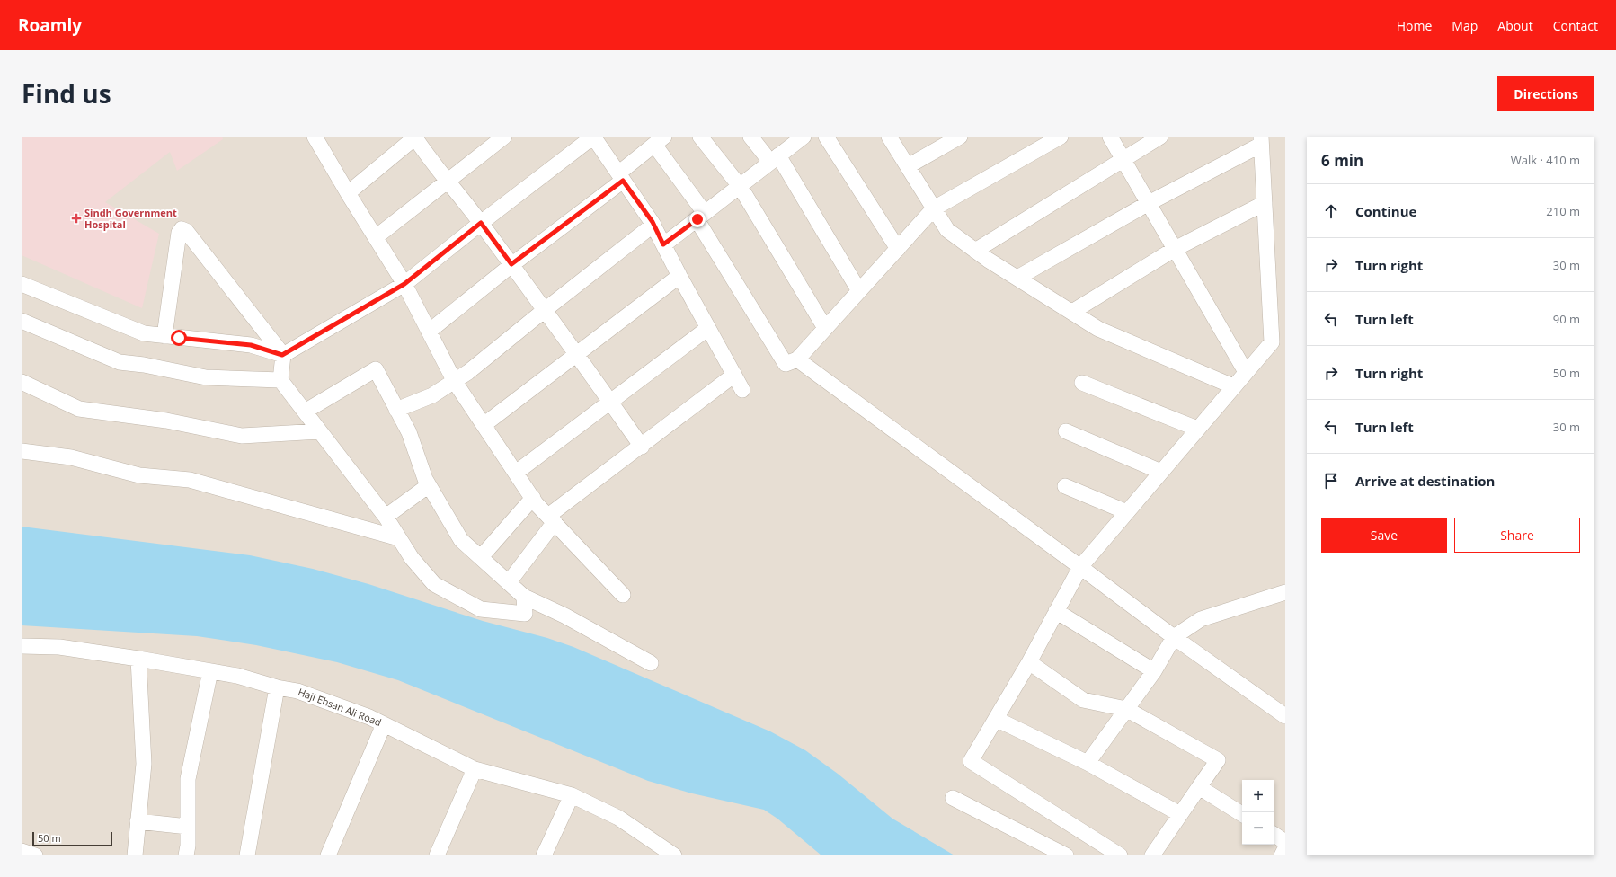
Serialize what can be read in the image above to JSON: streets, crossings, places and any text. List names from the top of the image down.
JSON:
{
  "streets": {
    "street": ["Haji Ehsan Ali Road"]
  },
  "places": {
    "health": ["Sindh Government Hospital"]
  },
  "scale_bar": "50 m",
  "page": {
    "header": "Roamly",
    "nav": [
      "Home",
      "Map",
      "About",
      "Contact"
    ],
    "title": "Find us",
    "buttons": [
      "Directions",
      ["Save", "Share"]
    ],
    "heading": ["6 min", "Walk · 410 m"],
    "list": [
      ["Continue", "210 m"],
      ["Turn right", "30 m"],
      ["Turn left", "90 m"],
      ["Turn right", "50 m"],
      ["Turn left", "30 m"],
      "Arrive at destination"
    ],
    "map_buttons": ["+", "−"],
    "scale": "50 m"
  }
}
